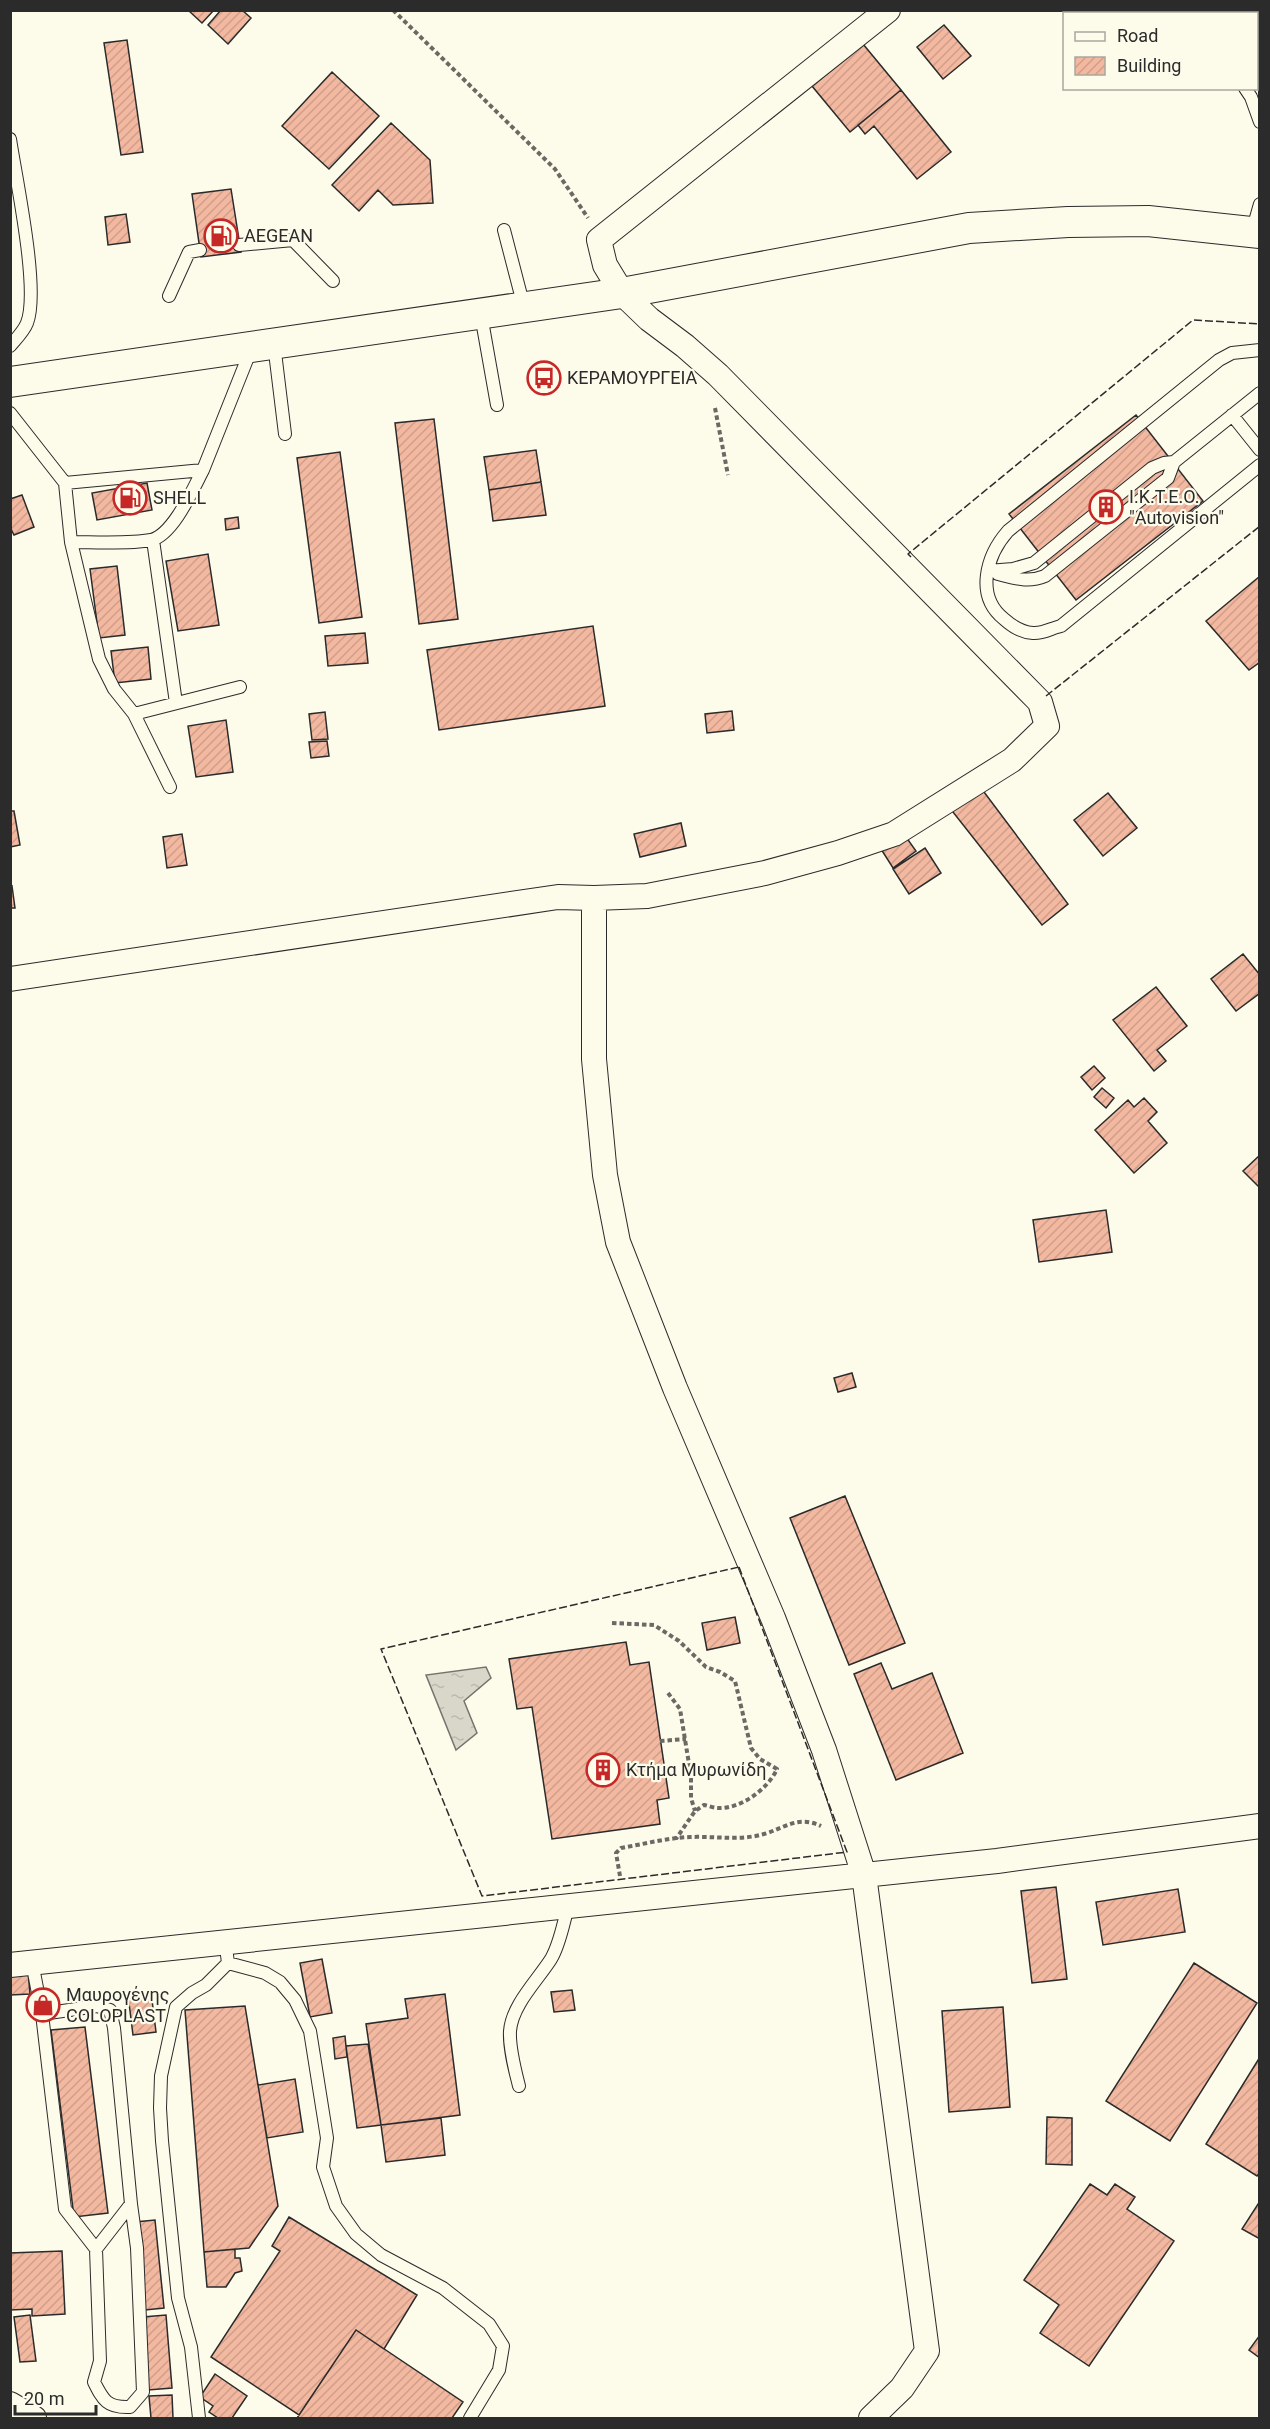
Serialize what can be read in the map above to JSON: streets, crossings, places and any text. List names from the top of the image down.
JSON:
{
  "places": {
    "fuel station": ["AEGEAN", "SHELL"],
    "bus stop": ["ΚΕΡΑΜΟΥΡΓΕΙΑ"],
    "building": ["I.Κ.Τ.Ε.Ο. \"Autovision\"", "Κτήμα Μυρωνίδη"],
    "shop": ["Μαυρογένης COLOPLAST"]
  },
  "legend": ["Road", "Building"],
  "scale_bar": "20 m"
}
